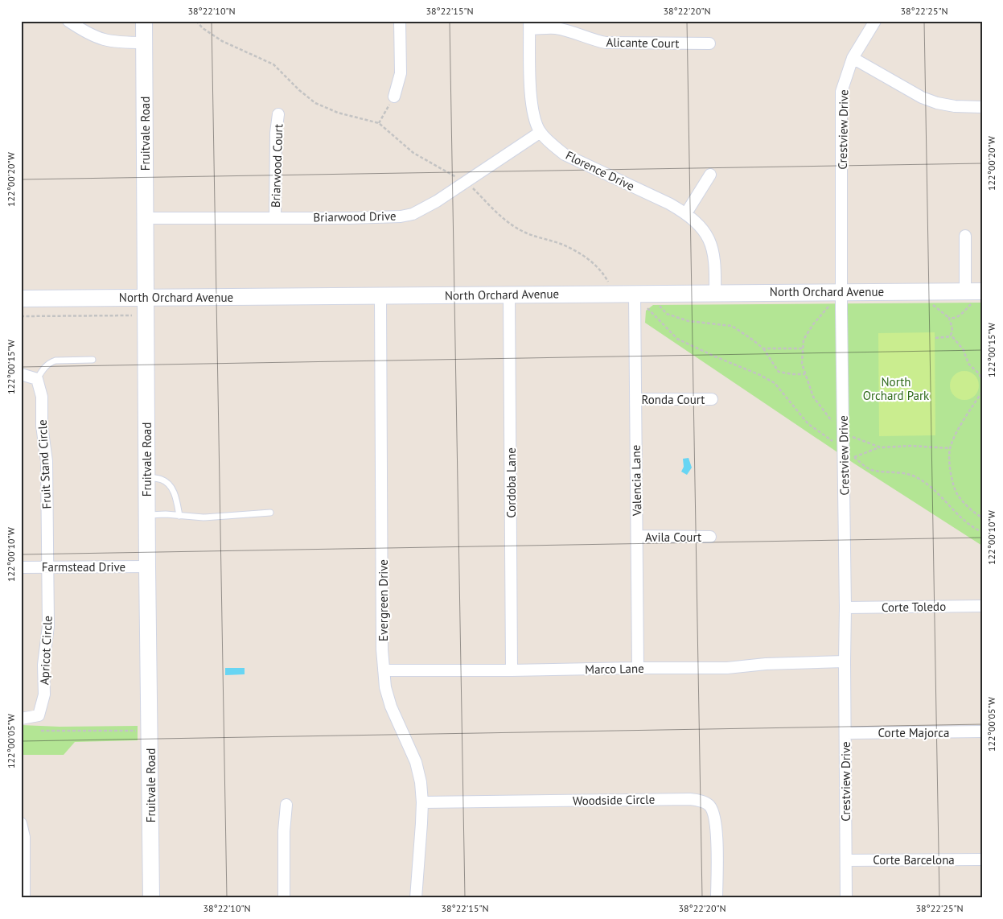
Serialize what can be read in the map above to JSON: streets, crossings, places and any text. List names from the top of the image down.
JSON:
{
  "streets": {
    "street": [
      "Alicante Court",
      "Crestview Drive",
      "Fruitvale Road",
      "Briarwood Court",
      "Florence Drive",
      "Briarwood Drive",
      "North Orchard Avenue",
      "Ronda Court",
      "Fruit Stand Circle",
      "Valencia Lane",
      "Cordoba Lane",
      "Avila Court",
      "Farmstead Drive",
      "Evergreen Drive",
      "Corte Toledo",
      "Apricot Circle",
      "Marco Lane",
      "Corte Majorca",
      "Woodside Circle",
      "Corte Barcelona"
    ]
  },
  "crossings": [
    ["Alicante Court", "Florence Drive"],
    ["Crestview Drive", "North Orchard Avenue"],
    ["Crestview Drive", "Corte Toledo"],
    ["Crestview Drive", "Marco Lane"],
    ["Crestview Drive", "Corte Majorca"],
    ["Crestview Drive", "Corte Barcelona"],
    ["Fruitvale Road", "Briarwood Drive"],
    ["Fruitvale Road", "North Orchard Avenue"],
    ["Fruitvale Road", "Farmstead Drive"],
    ["Briarwood Court", "Briarwood Drive"],
    ["Florence Drive", "Briarwood Drive"],
    ["Florence Drive", "North Orchard Avenue"],
    ["North Orchard Avenue", "Valencia Lane"],
    ["North Orchard Avenue", "Cordoba Lane"],
    ["North Orchard Avenue", "Evergreen Drive"],
    ["Ronda Court", "Valencia Lane"],
    ["Fruit Stand Circle", "Farmstead Drive"],
    ["Fruit Stand Circle", "Apricot Circle"],
    ["Valencia Lane", "Avila Court"],
    ["Valencia Lane", "Marco Lane"],
    ["Cordoba Lane", "Marco Lane"],
    ["Farmstead Drive", "Apricot Circle"],
    ["Evergreen Drive", "Marco Lane"],
    ["Evergreen Drive", "Woodside Circle"]
  ],
  "parks": ["North Orchard Park"],
  "coordinates": [
    "38°22'10\"N",
    "38°22'15\"N",
    "38°22'20\"N",
    "38°22'25\"N",
    "122°00'20\"W",
    "122°00'15\"W",
    "122°00'10\"W",
    "122°00'05\"W"
  ]
}
